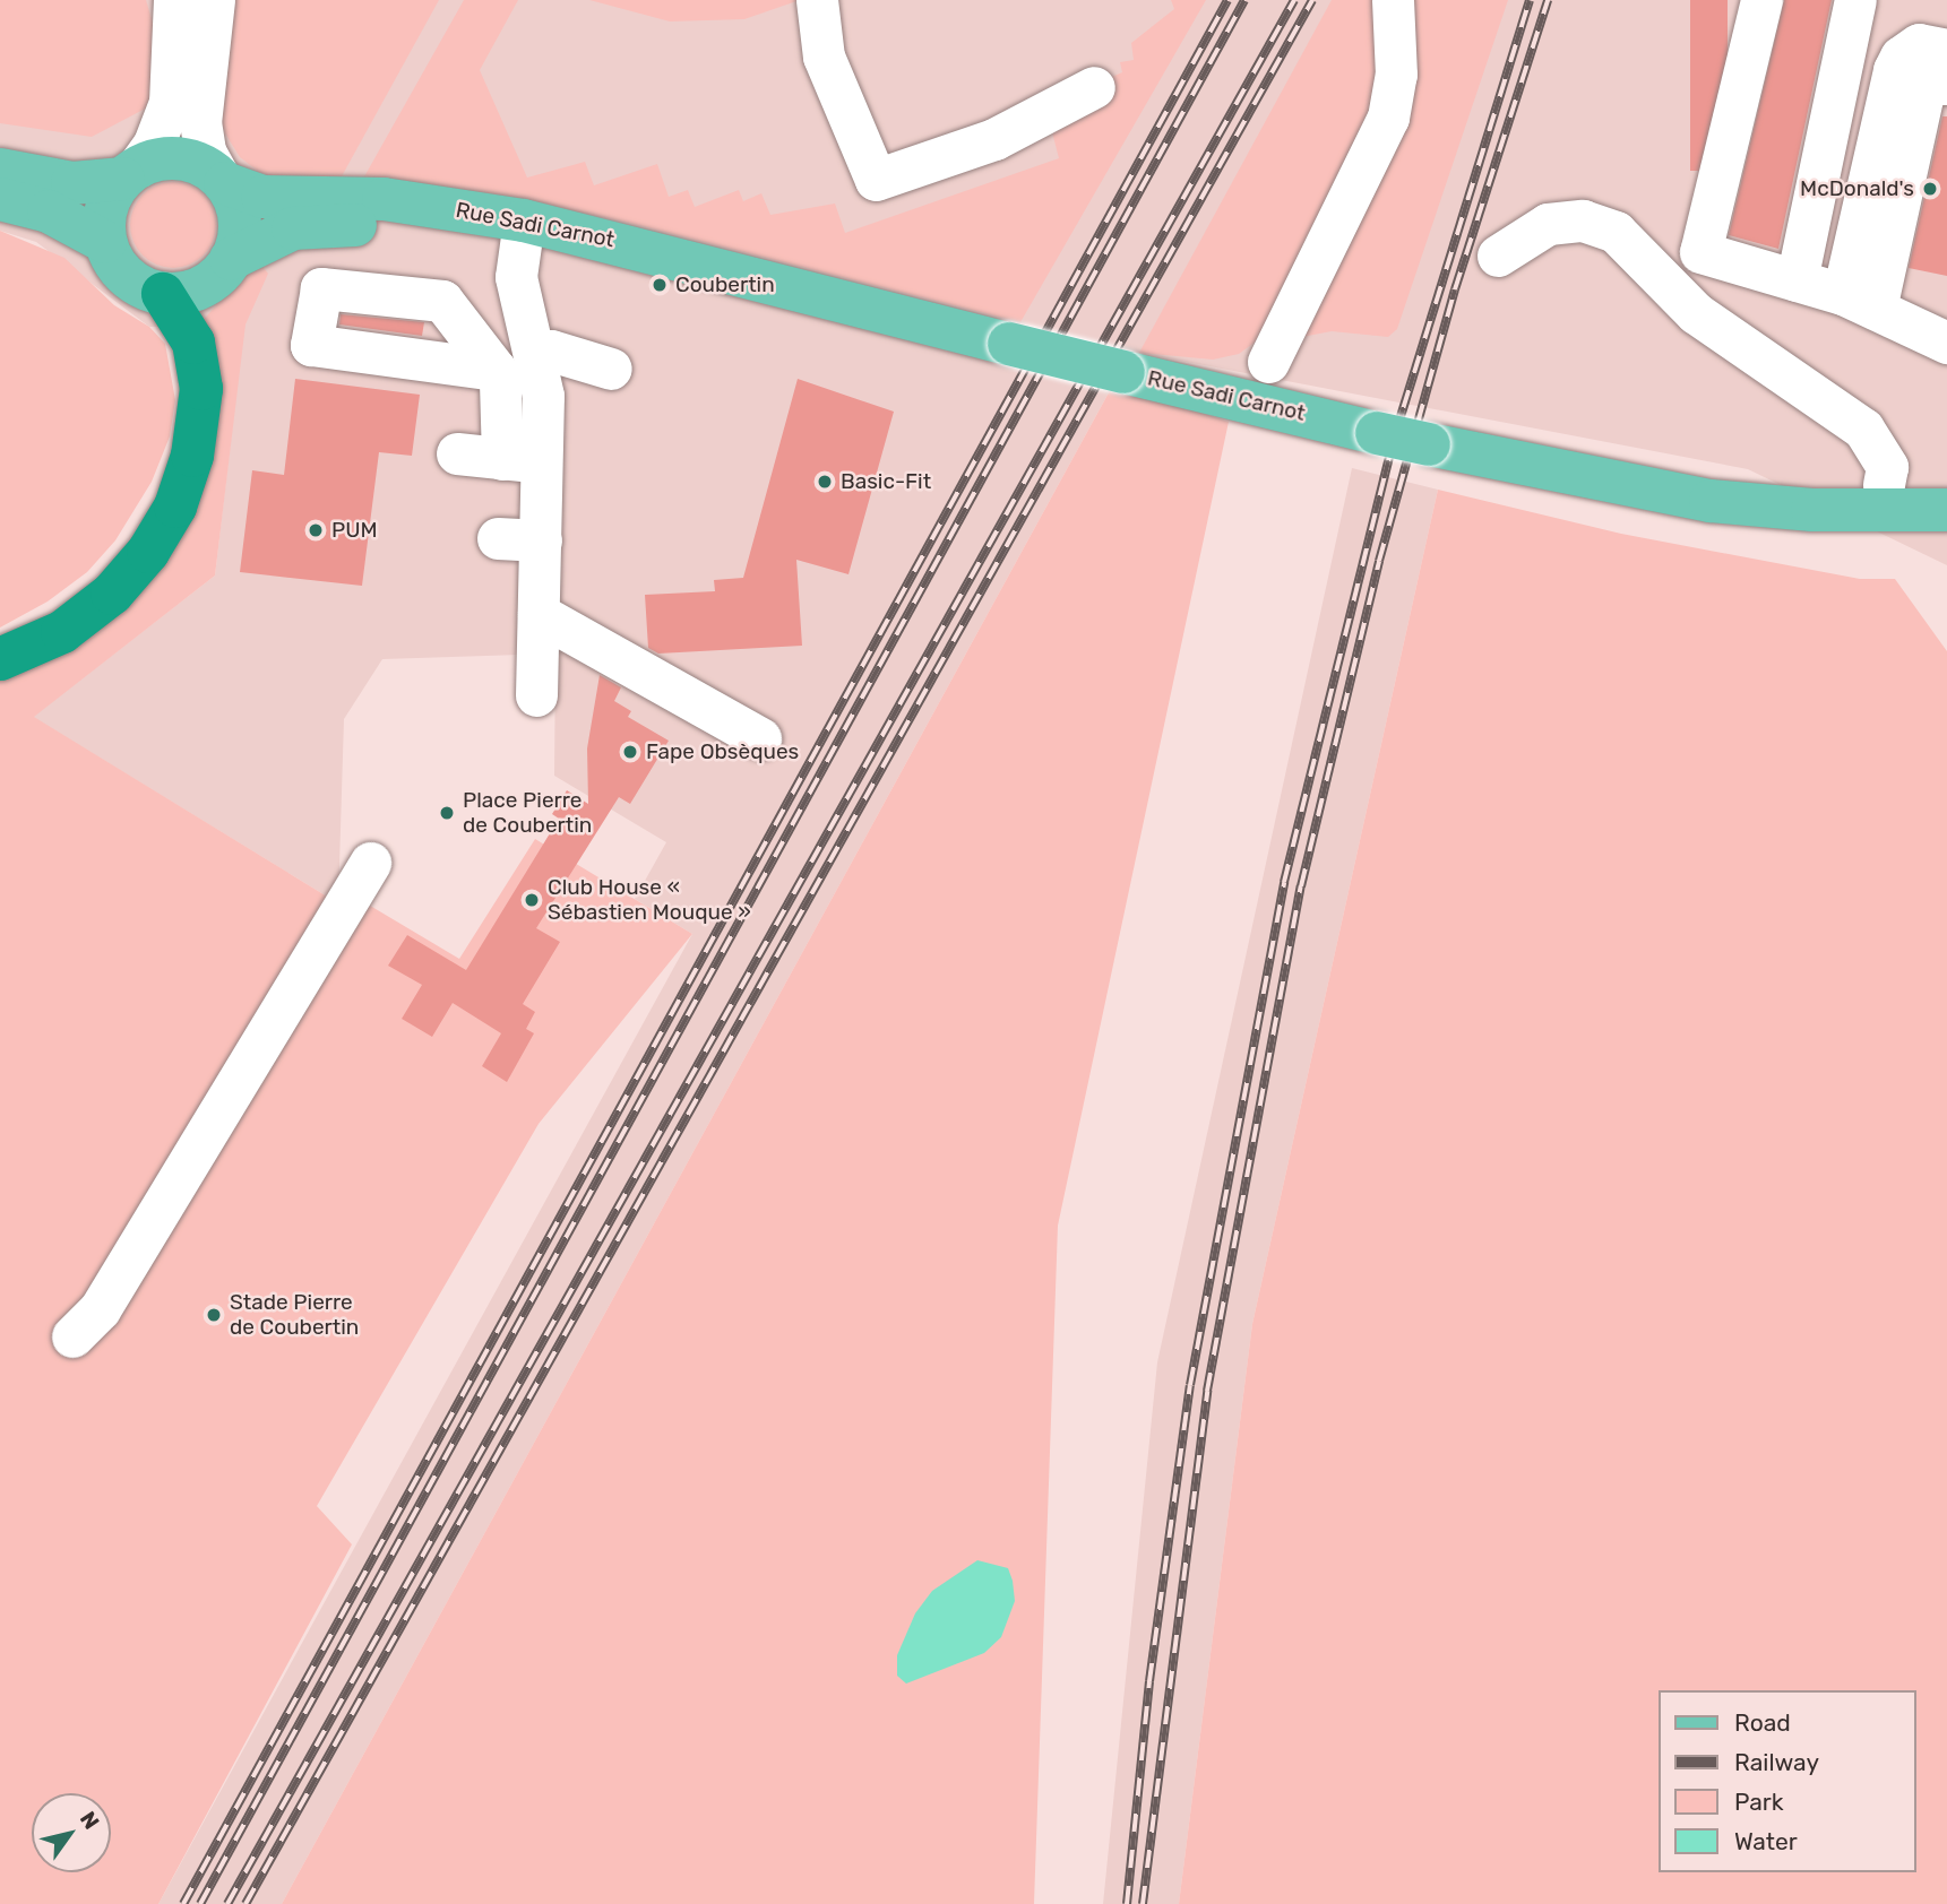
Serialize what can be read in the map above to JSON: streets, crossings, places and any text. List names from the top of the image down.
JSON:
{
  "streets": {
    "main road": ["Rue Sadi Carnot"]
  },
  "places": [
    "McDonald's",
    "Coubertin",
    "Basic-Fit",
    "PUM",
    "Fape Obsèques",
    "Place Pierre de Coubertin",
    "Club House « Sébastien Mouque »",
    "Stade Pierre de Coubertin"
  ],
  "legend": [
    "Road",
    "Railway",
    "Park",
    "Water"
  ],
  "north": "top right"
}
